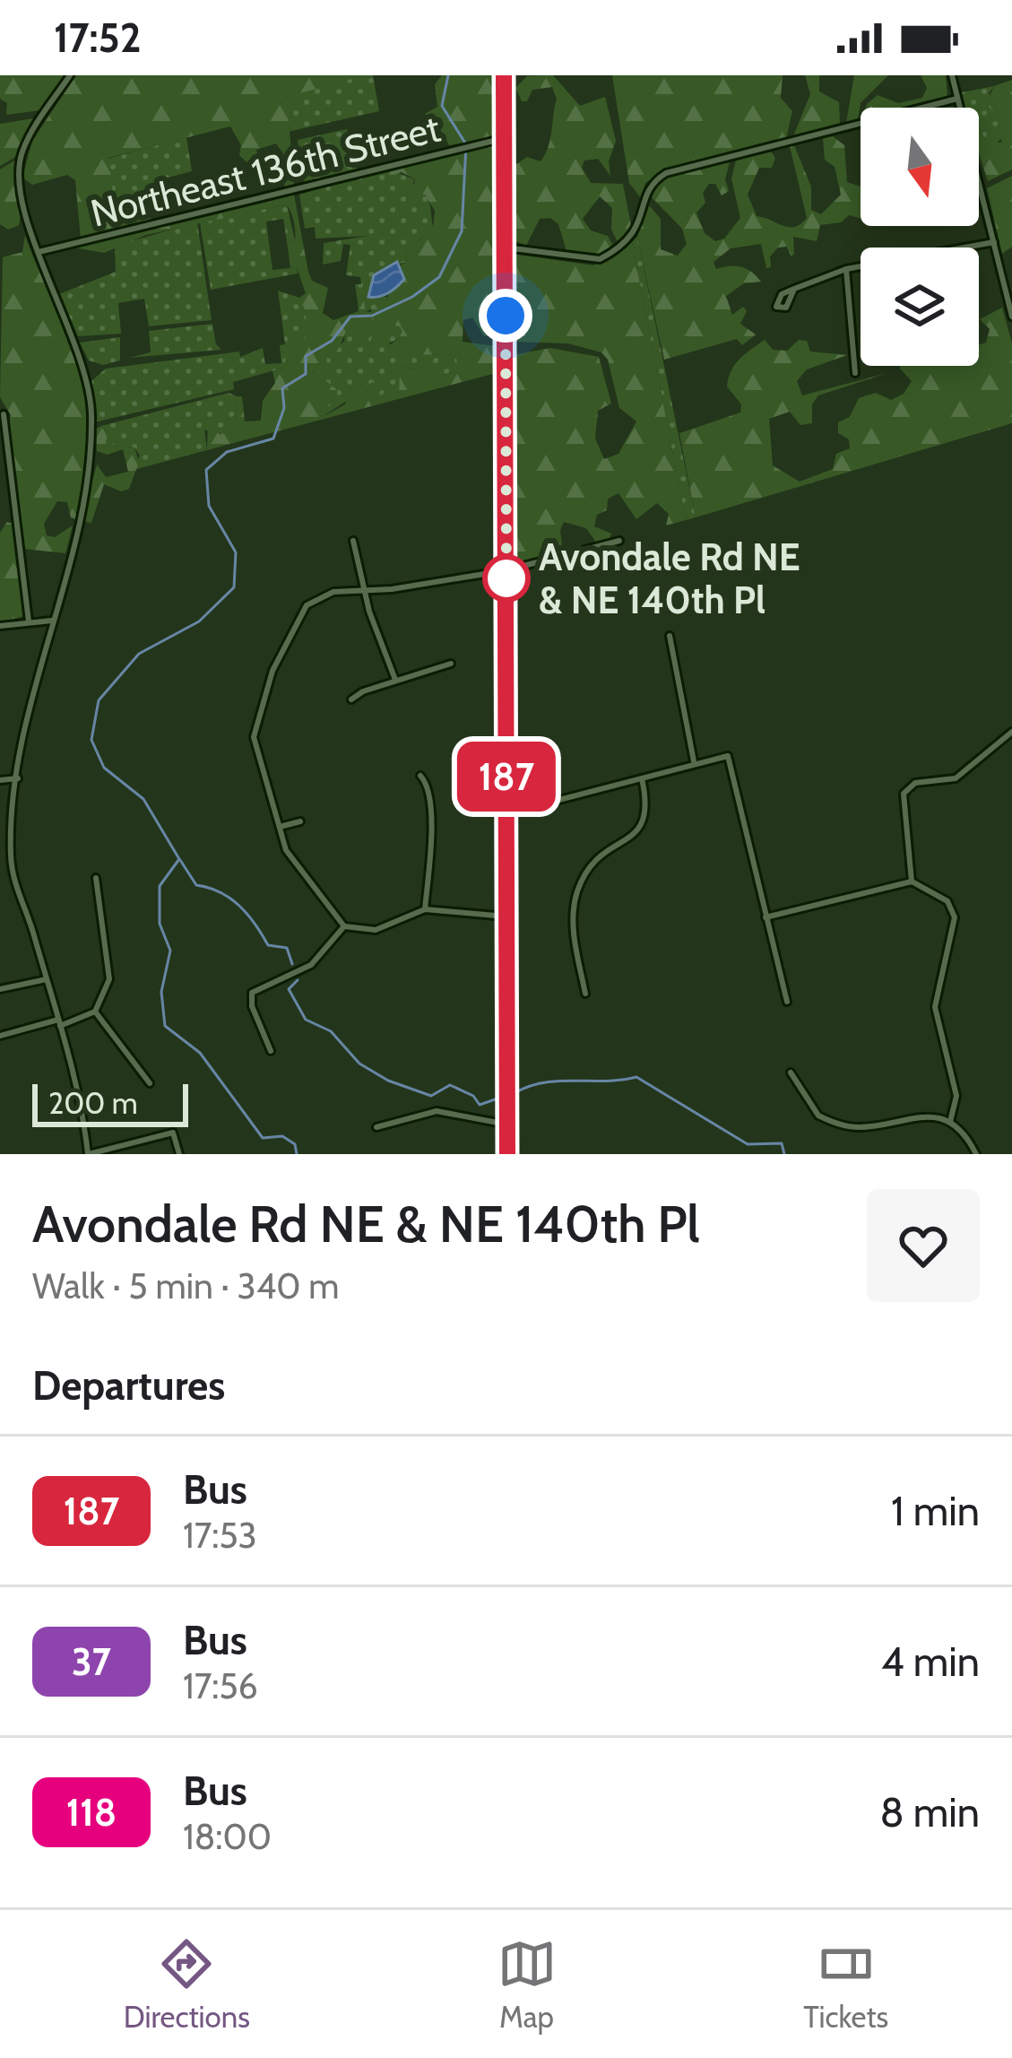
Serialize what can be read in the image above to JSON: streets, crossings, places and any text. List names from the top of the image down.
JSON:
{
  "streets": {
    "street": ["Northeast 136th Street"]
  },
  "places": ["Avondale Rd NE & NE 140th Pl"],
  "lines": ["bus line 187"],
  "scale_bar": "200 m",
  "north": "bottom",
  "page": {
    "status": "17:52",
    "on_map": "187",
    "scale": "200 m",
    "heading": [
      ["Avondale Rd NE & NE 140th Pl", "Walk · 5 min · 340 m"],
      "Departures"
    ],
    "list": [
      {
        "mark": "187",
        "name": "Bus",
        "note": "17:53",
        "value": "1 min"
      },
      {
        "mark": "37",
        "name": "Bus",
        "note": "17:56",
        "value": "4 min"
      },
      {
        "mark": "118",
        "name": "Bus",
        "note": "18:00",
        "value": "8 min"
      }
    ],
    "tabs": ["Directions", "Map", "Tickets"]
  }
}
